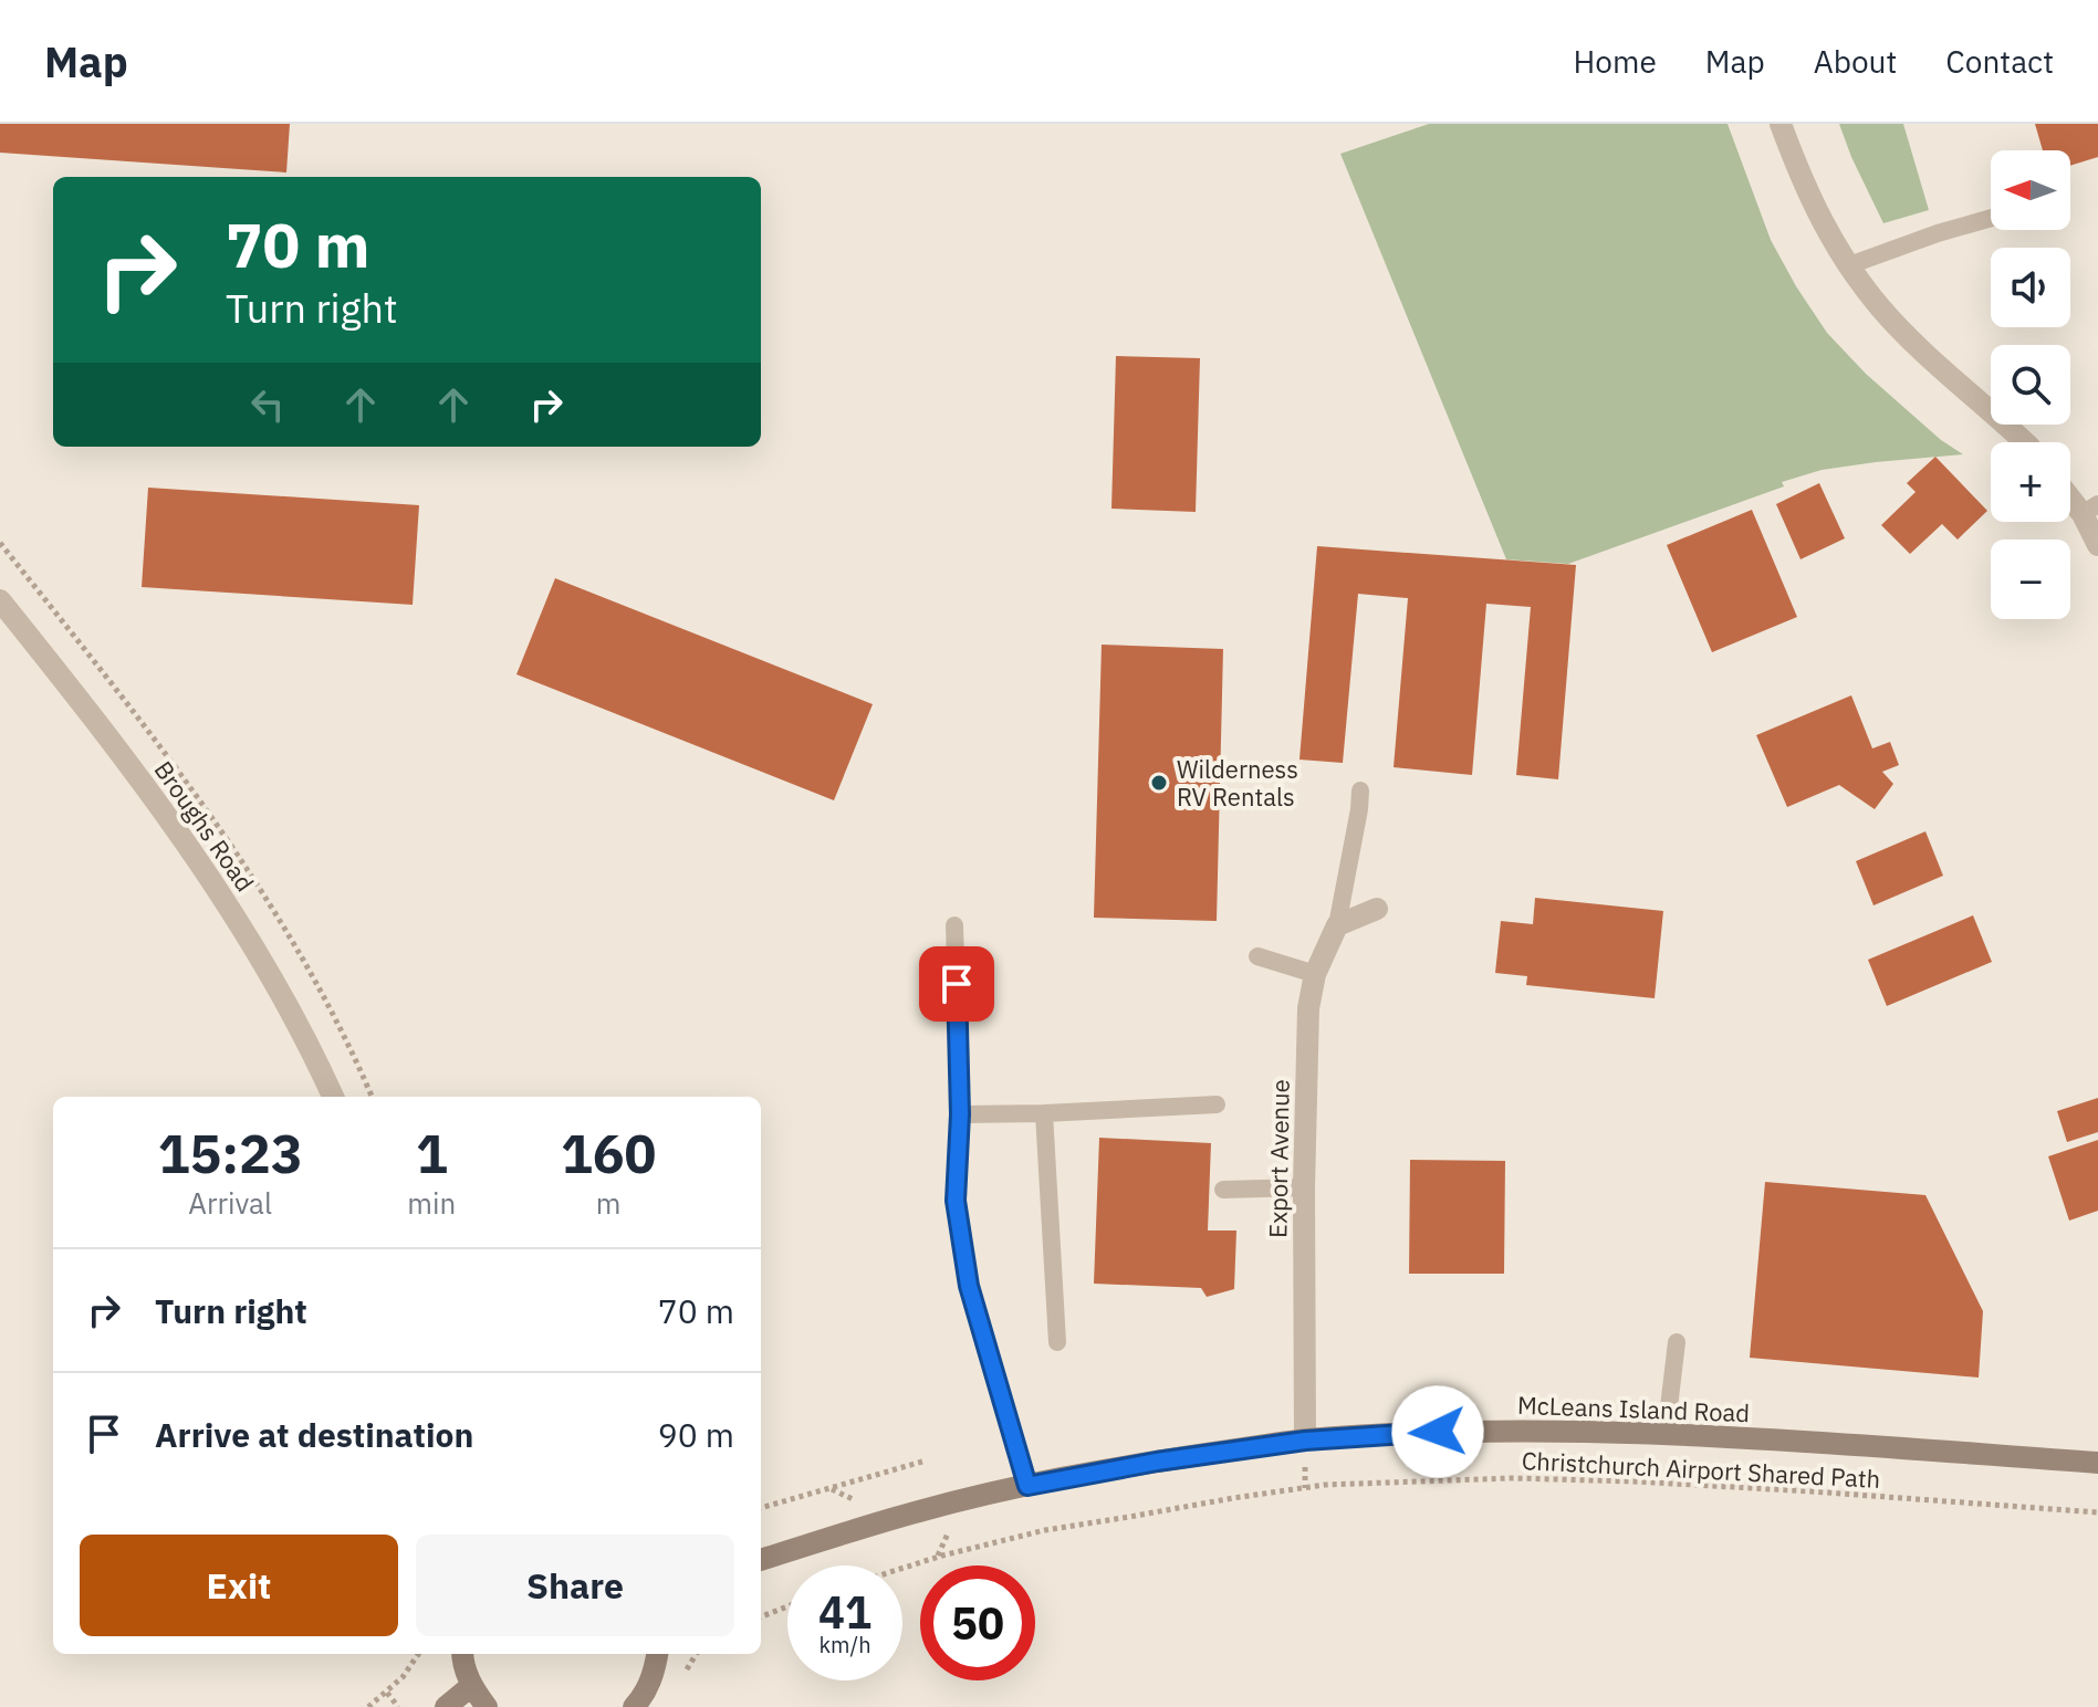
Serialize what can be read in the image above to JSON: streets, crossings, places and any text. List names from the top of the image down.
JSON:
{
  "streets": {
    "main road": ["McLeans Island Road"],
    "street": ["Broughs Road", "Export Avenue"],
    "path": ["Christchurch Airport Shared Path"]
  },
  "crossings": [
    ["Export Avenue", "McLeans Island Road"]
  ],
  "places": ["Wilderness RV Rentals"],
  "north": "left",
  "page": {
    "header": "Map",
    "nav": [
      "Home",
      "Map",
      "About",
      "Contact"
    ],
    "map_buttons": ["+", "−"],
    "turn": ["70 m", "Turn right"],
    "eta": [
      "15:23",
      "Arrival",
      "1",
      "min",
      "160",
      "m"
    ],
    "list": [
      {
        "name": "Turn right",
        "value": "70 m"
      },
      {
        "name": "Arrive at destination",
        "value": "90 m"
      }
    ],
    "buttons": ["Exit", "Share"],
    "speed": "41 km/h",
    "limit": "50"
  }
}
